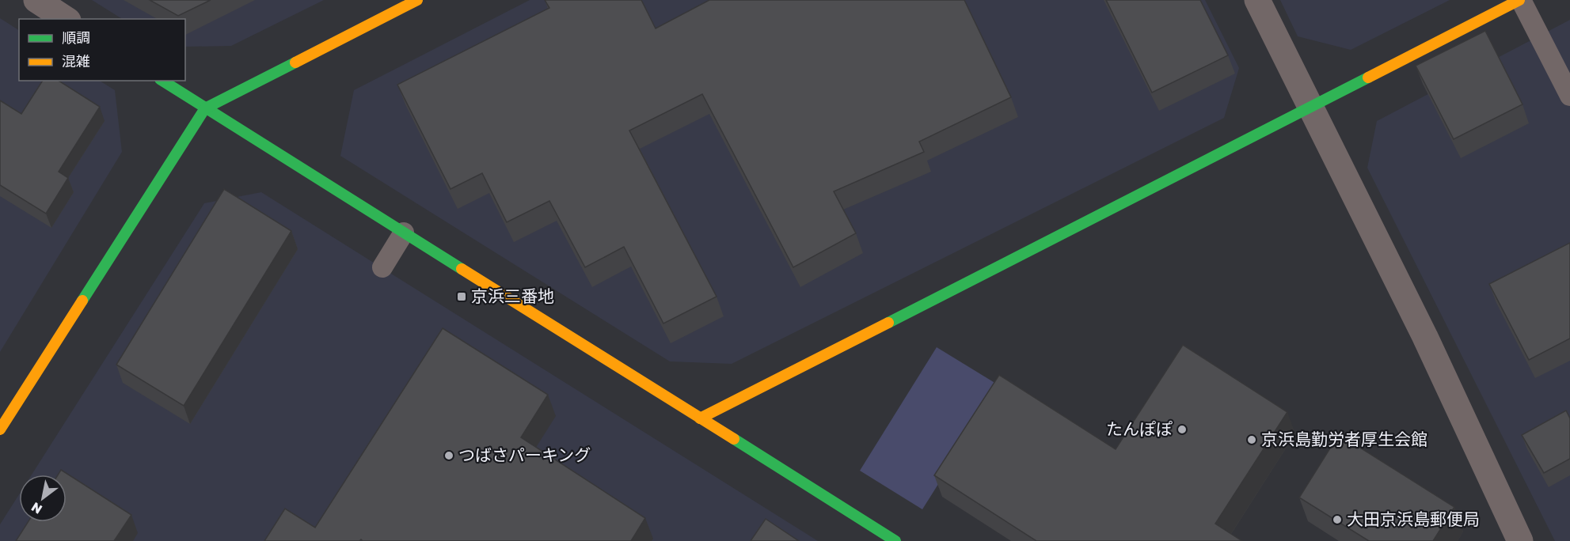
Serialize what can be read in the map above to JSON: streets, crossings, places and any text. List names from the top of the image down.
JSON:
{
  "places": {
    "transit": ["京浜三番地"],
    "other": [
      "たんぽぽ",
      "京浜島勤労者厚生会館",
      "つばさパーキング",
      "大田京浜島郵便局"
    ]
  },
  "legend": ["順調", "混雑"],
  "north": "bottom left"
}
